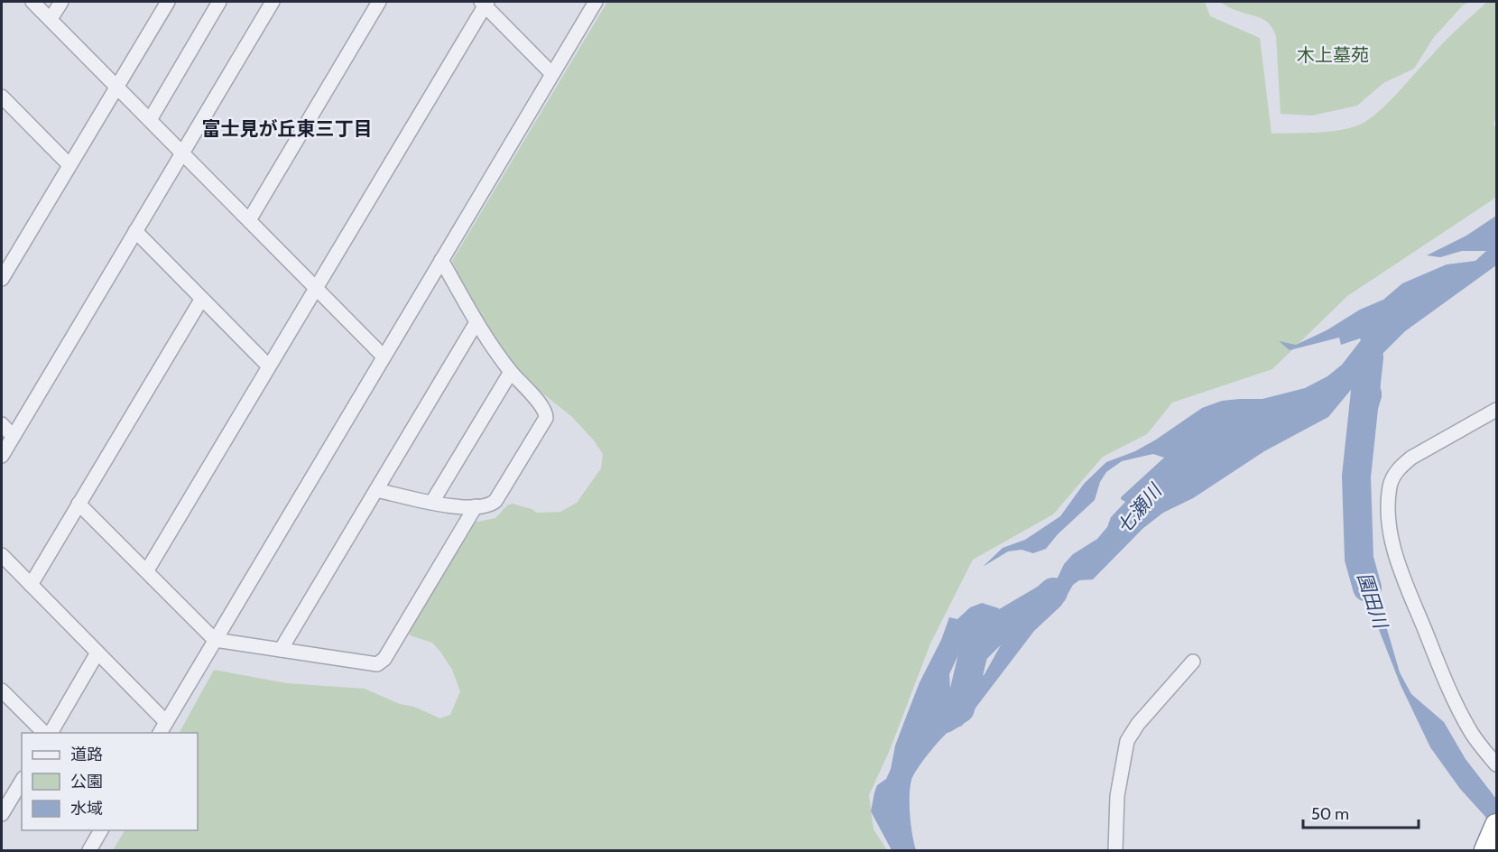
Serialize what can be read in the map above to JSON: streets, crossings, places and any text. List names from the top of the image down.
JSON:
{
  "districts": ["富士見が丘東三丁目"],
  "water": ["七瀬川", "園田川"],
  "parks": ["木上墓苑"],
  "legend": ["道路", "公園", "水域"],
  "scale_bar": "50 m"
}
